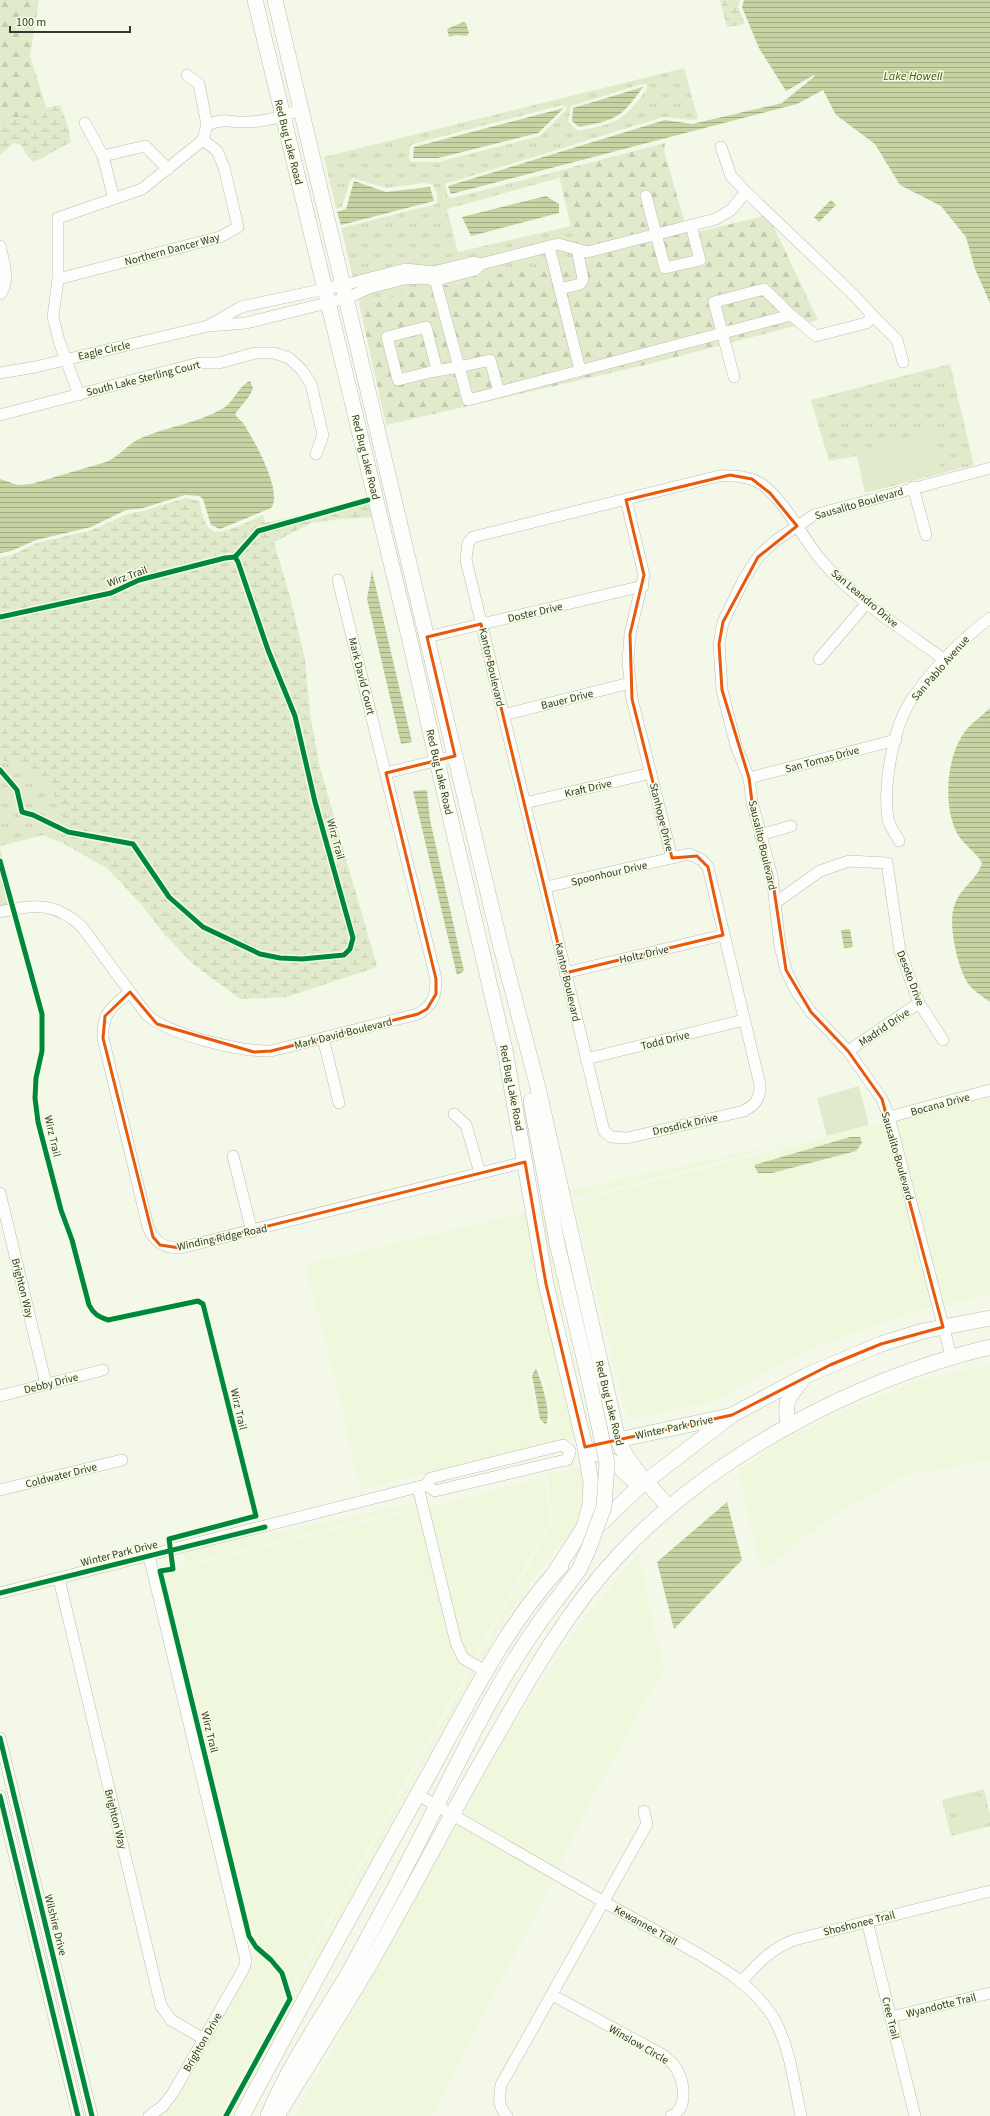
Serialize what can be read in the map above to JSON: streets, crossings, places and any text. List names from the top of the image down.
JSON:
{
  "streets": {
    "main road": ["Red Bug Lake Road", "Winter Park Drive"],
    "street": [
      "Northern Dancer Way",
      "Eagle Circle",
      "South Lake Sterling Court",
      "Sausalito Boulevard",
      "San Leandro Drive",
      "Doster Drive",
      "Kantor Boulevard",
      "San Pablo Avenue",
      "Mark David Court",
      "Bauer Drive",
      "San Tomas Drive",
      "Kraft Drive",
      "Stanhope Drive",
      "Spoonhour Drive",
      "Holtz Drive",
      "Desoto Drive",
      "Madrid Drive",
      "Mark David Boulevard",
      "Todd Drive",
      "Bocana Drive",
      "Drosdick Drive",
      "Winding Ridge Road",
      "Brighton Way",
      "Debby Drive",
      "Coldwater Drive",
      "Shoshonee Trail",
      "Wilshire Drive",
      "Kewannee Trail",
      "Wyandotte Trail",
      "Cree Trail",
      "Brighton Drive",
      "Winslow Circle"
    ],
    "cycle path": ["Wirz Trail"]
  },
  "crossings": [
    ["Red Bug Lake Road", "Eagle Circle"],
    ["Red Bug Lake Road", "Doster Drive"],
    ["Red Bug Lake Road", "Winding Ridge Road"],
    ["Red Bug Lake Road", "Winter Park Drive"],
    ["Sausalito Boulevard", "San Leandro Drive"],
    ["Sausalito Boulevard", "Kantor Boulevard"],
    ["Sausalito Boulevard", "San Tomas Drive"],
    ["Sausalito Boulevard", "Desoto Drive"],
    ["Sausalito Boulevard", "Madrid Drive"],
    ["Sausalito Boulevard", "Bocana Drive"],
    ["San Leandro Drive", "Kantor Boulevard"],
    ["San Leandro Drive", "San Pablo Avenue"],
    ["Doster Drive", "Kantor Boulevard"],
    ["Doster Drive", "Stanhope Drive"],
    ["Kantor Boulevard", "Bauer Drive"],
    ["Kantor Boulevard", "Kraft Drive"],
    ["Kantor Boulevard", "Stanhope Drive"],
    ["Kantor Boulevard", "Spoonhour Drive"],
    ["Kantor Boulevard", "Holtz Drive"],
    ["Kantor Boulevard", "Todd Drive"],
    ["Kantor Boulevard", "Drosdick Drive"],
    ["San Pablo Avenue", "San Tomas Drive"],
    ["Mark David Court", "Mark David Boulevard"],
    ["Bauer Drive", "Stanhope Drive"],
    ["Kraft Drive", "Stanhope Drive"],
    ["Stanhope Drive", "Spoonhour Drive"],
    ["Stanhope Drive", "Holtz Drive"],
    ["Stanhope Drive", "Todd Drive"],
    ["Stanhope Drive", "Drosdick Drive"],
    ["Desoto Drive", "Madrid Drive"],
    ["Mark David Boulevard", "Winding Ridge Road"],
    ["Brighton Way", "Debby Drive"],
    ["Brighton Way", "Winter Park Drive"],
    ["Brighton Way", "Brighton Drive"],
    ["Winter Park Drive", "Brighton Drive"],
    ["Shoshonee Trail", "Kewannee Trail"],
    ["Shoshonee Trail", "Cree Trail"],
    ["Wyandotte Trail", "Cree Trail"]
  ],
  "water": ["Lake Howell"],
  "scale_bar": "100 m"
}
